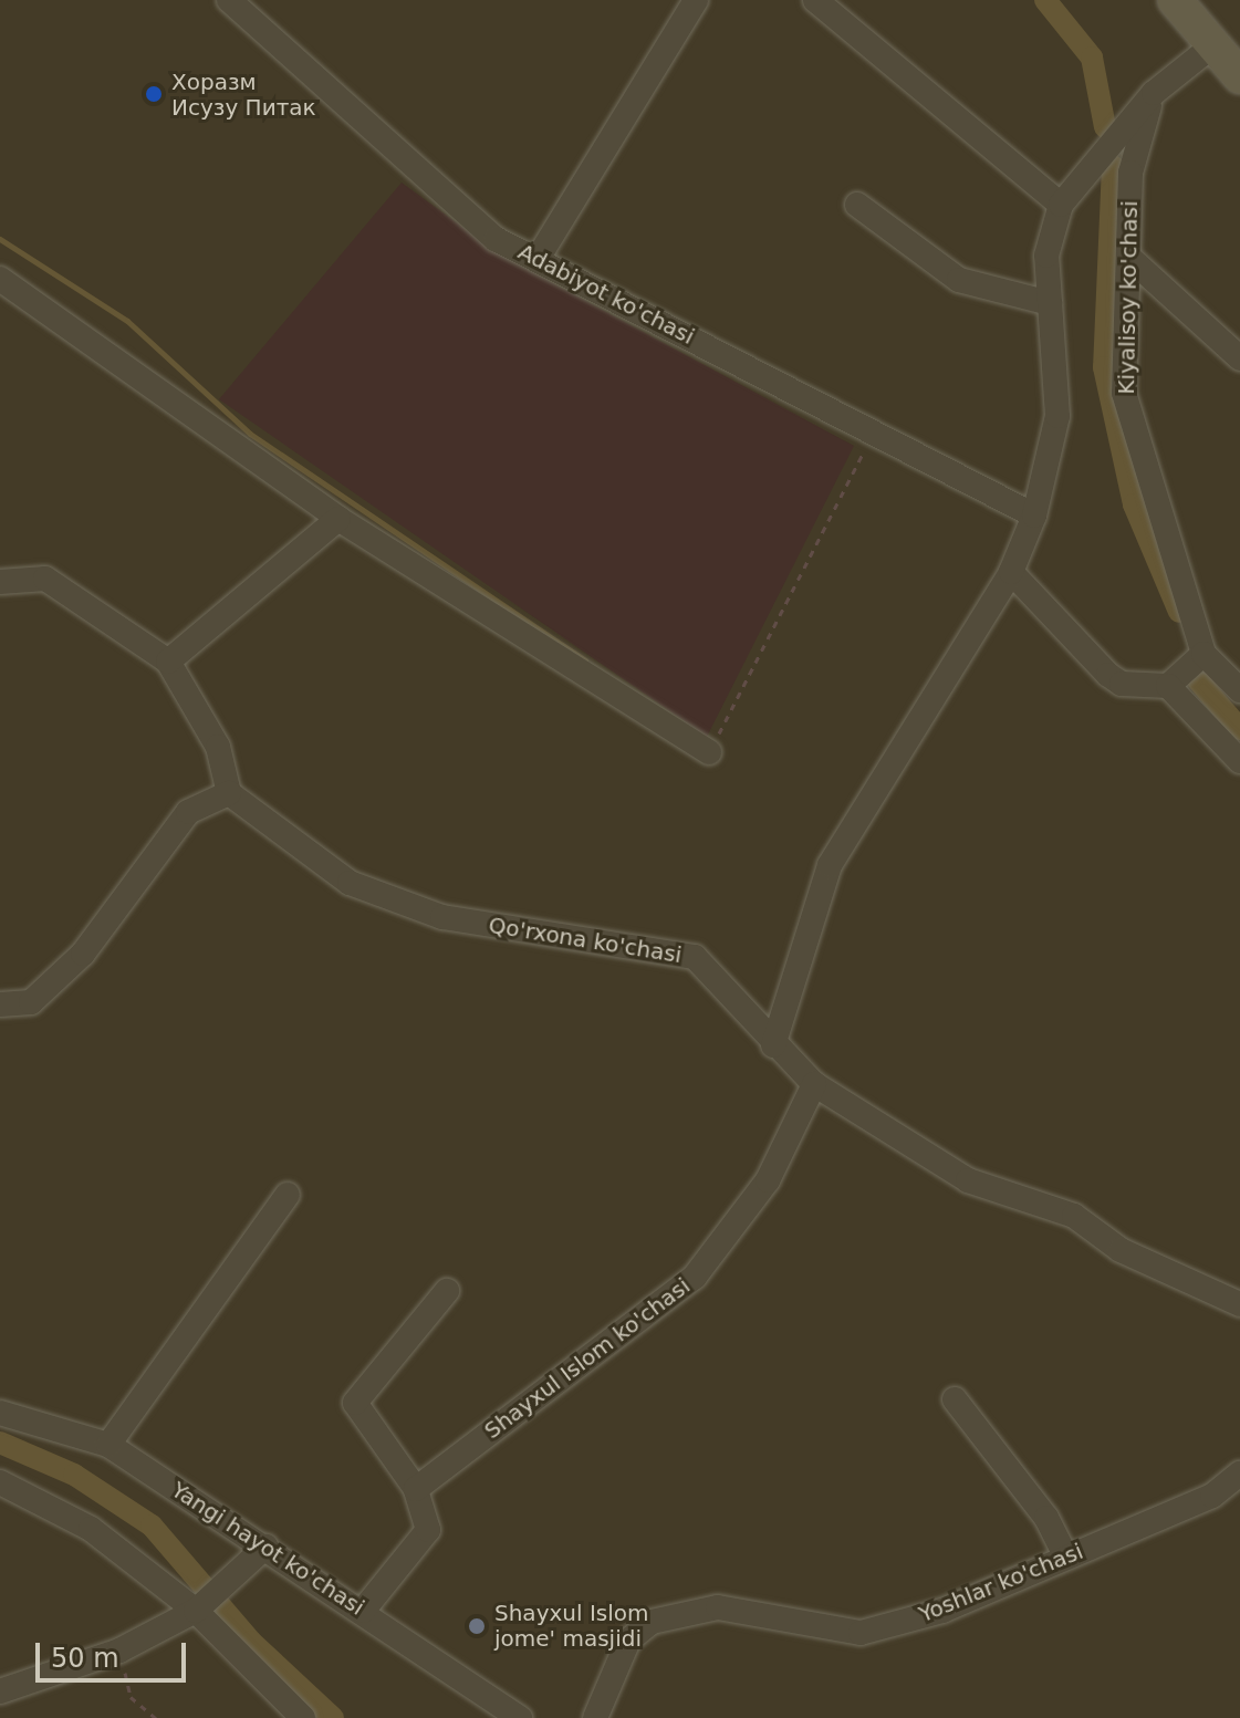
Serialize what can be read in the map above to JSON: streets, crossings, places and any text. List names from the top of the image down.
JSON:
{
  "streets": {
    "street": [
      "Adabiyot ko'chasi",
      "Kiyalisoy ko'chasi",
      "Qo'rxona ko'chasi",
      "Shayxul Islom ko'chasi",
      "Yangi hayot ko'chasi",
      "Yoshlar ko'chasi"
    ]
  },
  "crossings": [
    ["Qo'rxona ko'chasi", "Shayxul Islom ko'chasi"]
  ],
  "places": ["Хоразм Исузу Питак", "Shayxul Islom jome' masjidi"],
  "scale_bar": "50 m"
}
